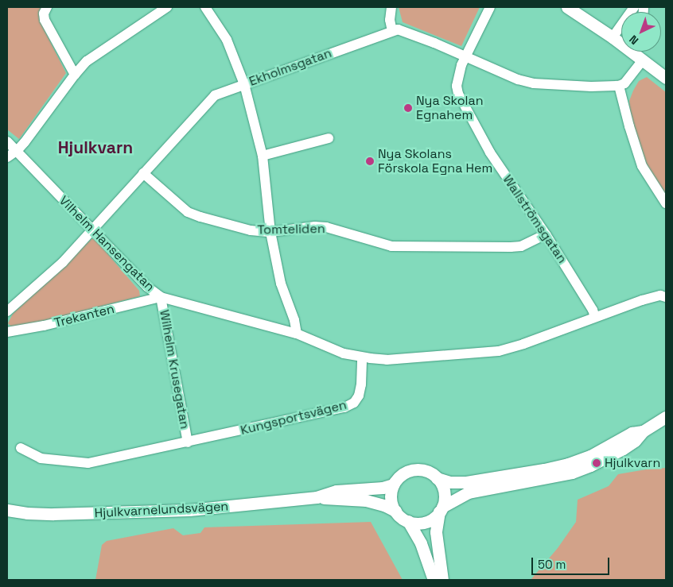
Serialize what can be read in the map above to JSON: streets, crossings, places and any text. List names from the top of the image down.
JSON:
{
  "streets": {
    "street": [
      "Ekholmsgatan",
      "Wallströmsgatan",
      "Tomteliden",
      "Vilhelm Hansengatan",
      "Trekanten",
      "Wilhelm Krusegatan",
      "Kungsportsvägen",
      "Hjulkvarnelundsvägen"
    ]
  },
  "crossings": [
    ["Ekholmsgatan", "Tomteliden"],
    ["Ekholmsgatan", "Vilhelm Hansengatan"],
    ["Wallströmsgatan", "Tomteliden"],
    ["Vilhelm Hansengatan", "Trekanten"],
    ["Vilhelm Hansengatan", "Wilhelm Krusegatan"],
    ["Vilhelm Hansengatan", "Kungsportsvägen"],
    ["Trekanten", "Wilhelm Krusegatan"],
    ["Wilhelm Krusegatan", "Kungsportsvägen"]
  ],
  "districts": ["Hjulkvarn"],
  "places": ["Nya Skolan Egnahem", "Nya Skolans Förskola Egna Hem", "Hjulkvarn"],
  "scale_bar": "50 m",
  "north": "bottom left"
}
